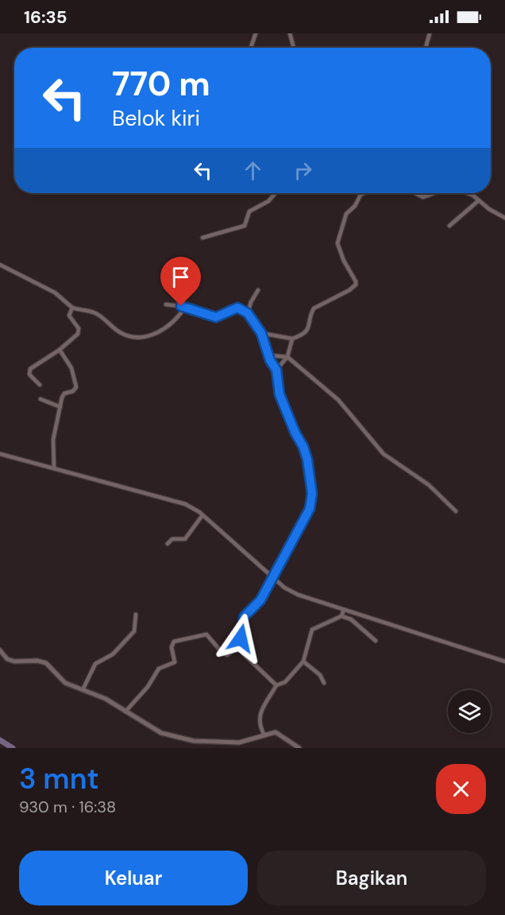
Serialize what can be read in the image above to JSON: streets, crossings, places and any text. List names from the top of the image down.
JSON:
{
  "page": {
    "status": "16:35",
    "turn": ["770 m", "Belok kiri"],
    "heading": ["3 mnt", "930 m · 16:38"],
    "buttons": ["Keluar", "Bagikan"]
  }
}
